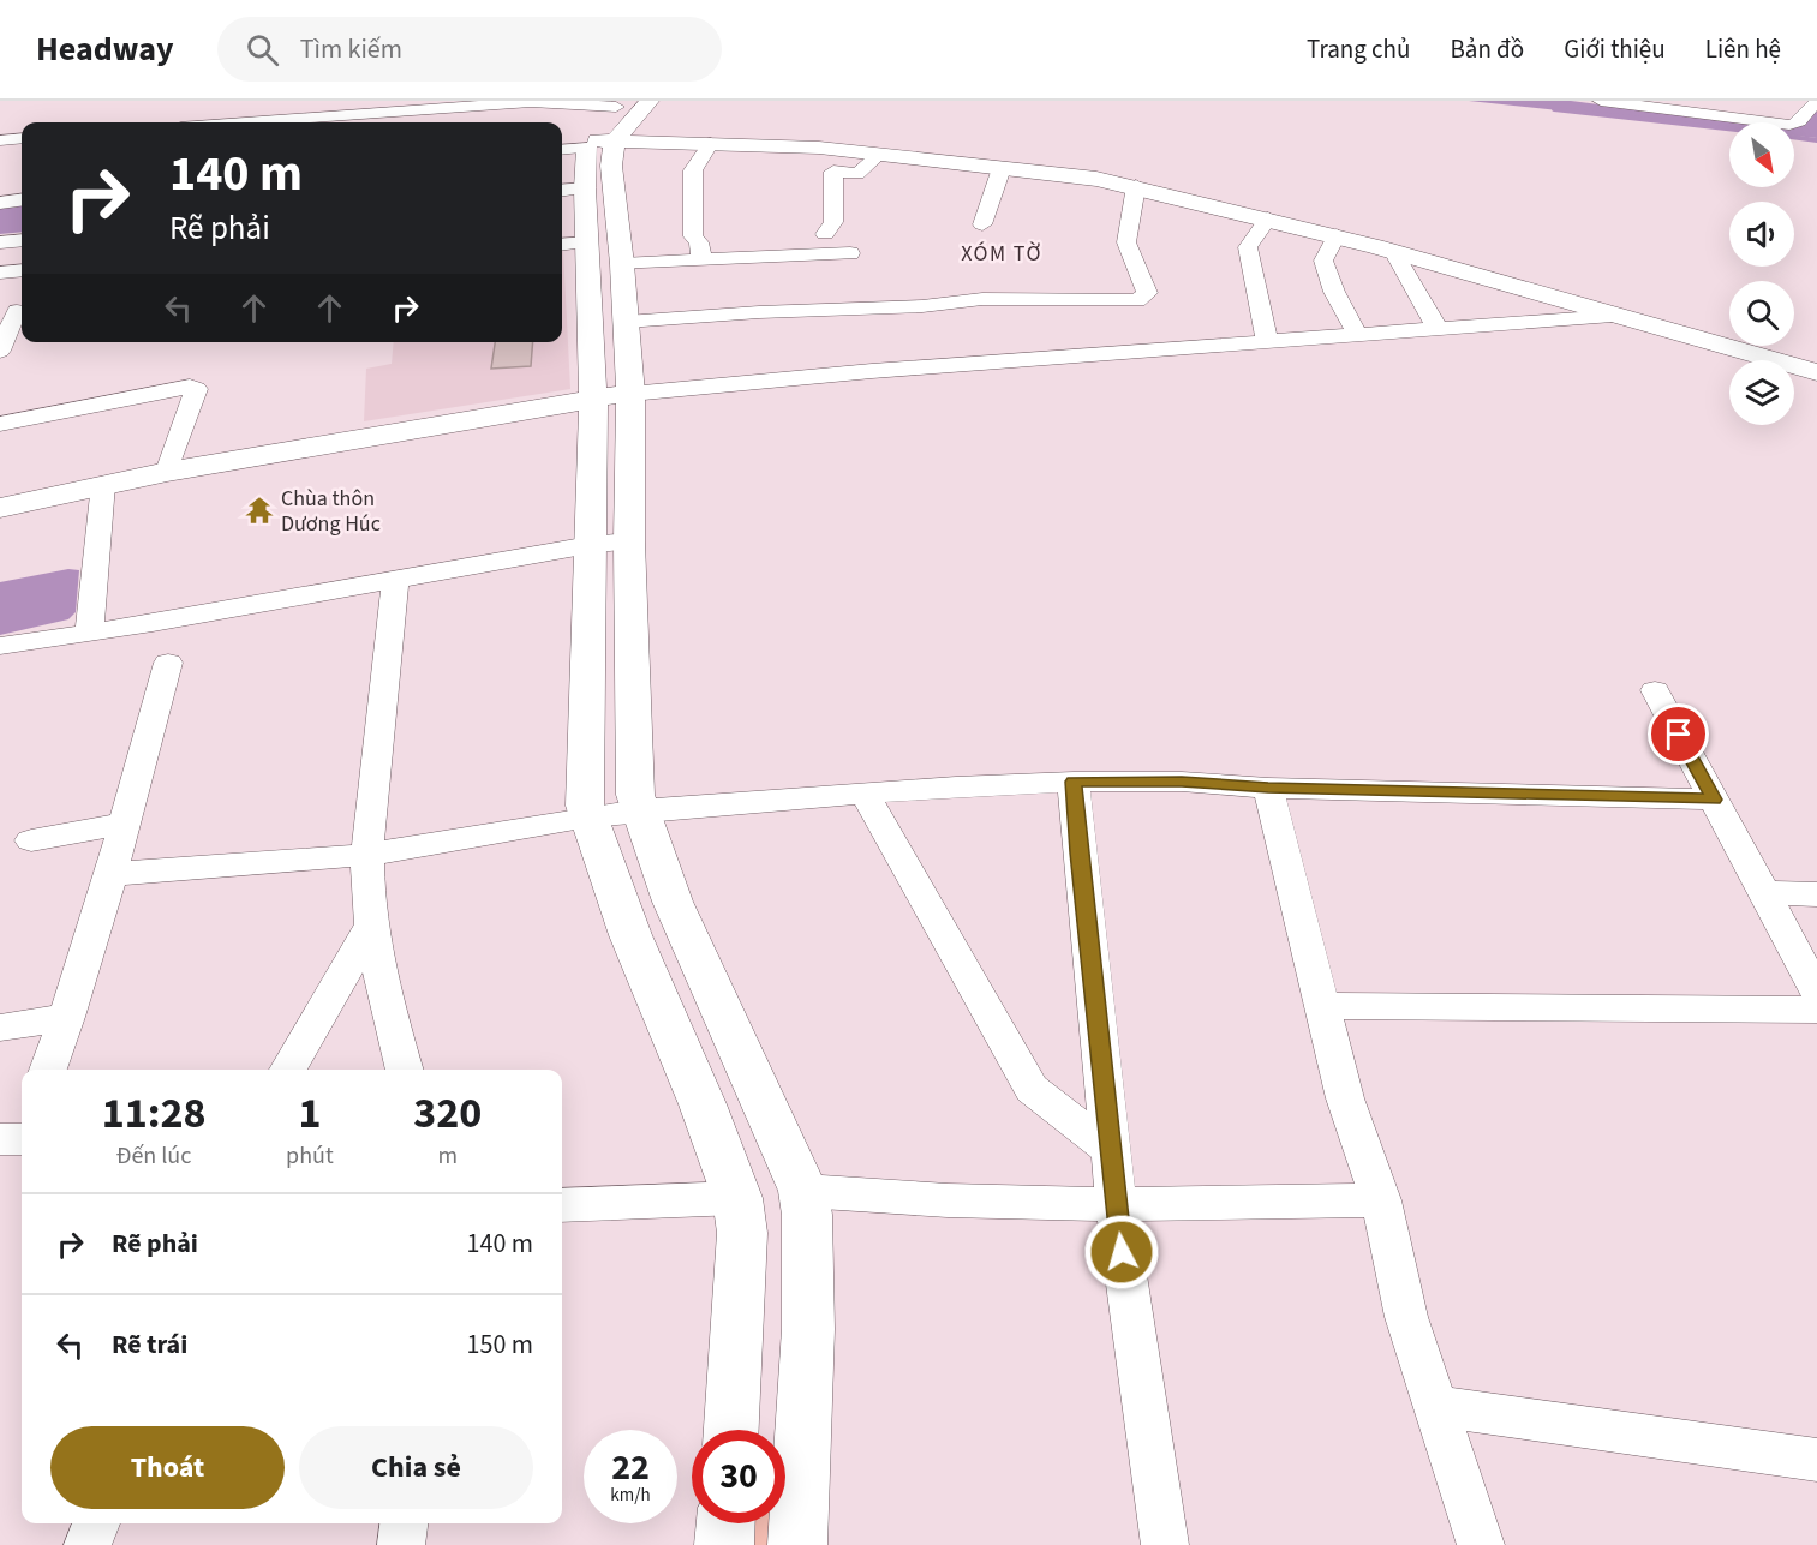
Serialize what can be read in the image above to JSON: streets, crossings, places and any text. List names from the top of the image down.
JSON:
{
  "districts": ["XÓM TỜ"],
  "places": {
    "temple": ["Chùa thôn Dương Húc"]
  },
  "north": "bottom right",
  "page": {
    "header": "Headway",
    "search": "Tìm kiếm",
    "nav": [
      "Trang chủ",
      "Bản đồ",
      "Giới thiệu",
      "Liên hệ"
    ],
    "turn": ["140 m", "Rẽ phải"],
    "eta": [
      "11:28",
      "Đến lúc",
      "1",
      "phút",
      "320",
      "m"
    ],
    "list": [
      {
        "name": "Rẽ phải",
        "value": "140 m"
      },
      {
        "name": "Rẽ trái",
        "value": "150 m"
      }
    ],
    "buttons": ["Thoát", "Chia sẻ"],
    "speed": "22 km/h",
    "limit": "30"
  }
}
